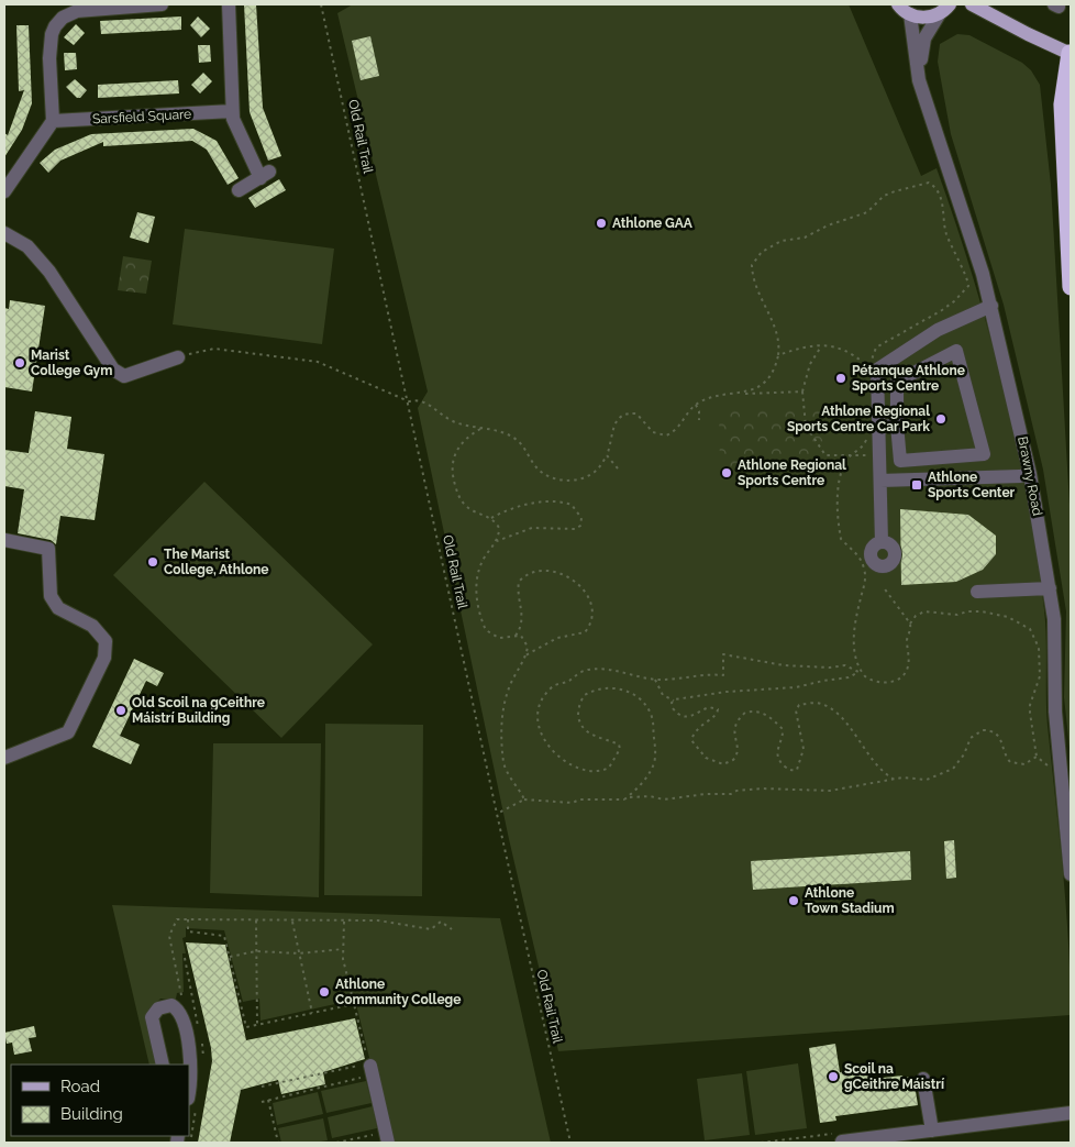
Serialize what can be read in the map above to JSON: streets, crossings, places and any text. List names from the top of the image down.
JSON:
{
  "streets": {
    "street": ["Sarsfield Square", "Brawny Road"],
    "path": ["Old Rail Trail"]
  },
  "places": {
    "other": [
      "Athlone GAA",
      "Marist College Gym",
      "Pétanque Athlone Sports Centre",
      "Athlone Regional Sports Centre Car Park",
      "Athlone Regional Sports Centre",
      "The Marist College, Athlone",
      "Old Scoil na gCeithre Máistrí Building",
      "Athlone Town Stadium",
      "Athlone Community College",
      "Scoil na gCeithre Máistrí"
    ],
    "transit": ["Athlone Sports Center"]
  },
  "legend": ["Road", "Building"]
}
